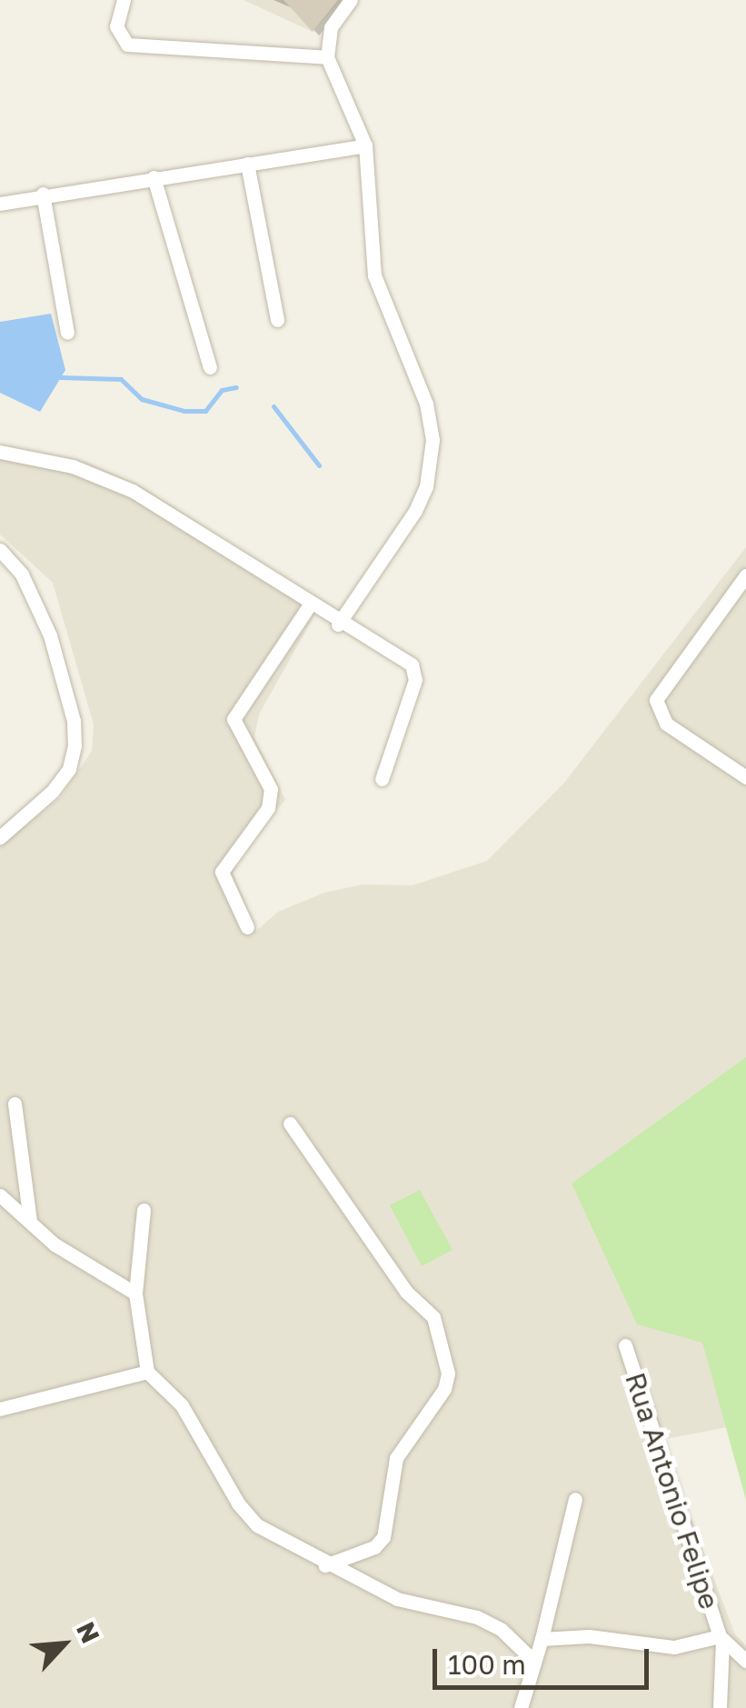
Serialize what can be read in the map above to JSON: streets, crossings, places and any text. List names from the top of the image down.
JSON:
{
  "streets": {
    "street": ["Rua Antonio Felipe"]
  },
  "scale_bar": "100 m",
  "north": "top right"
}
